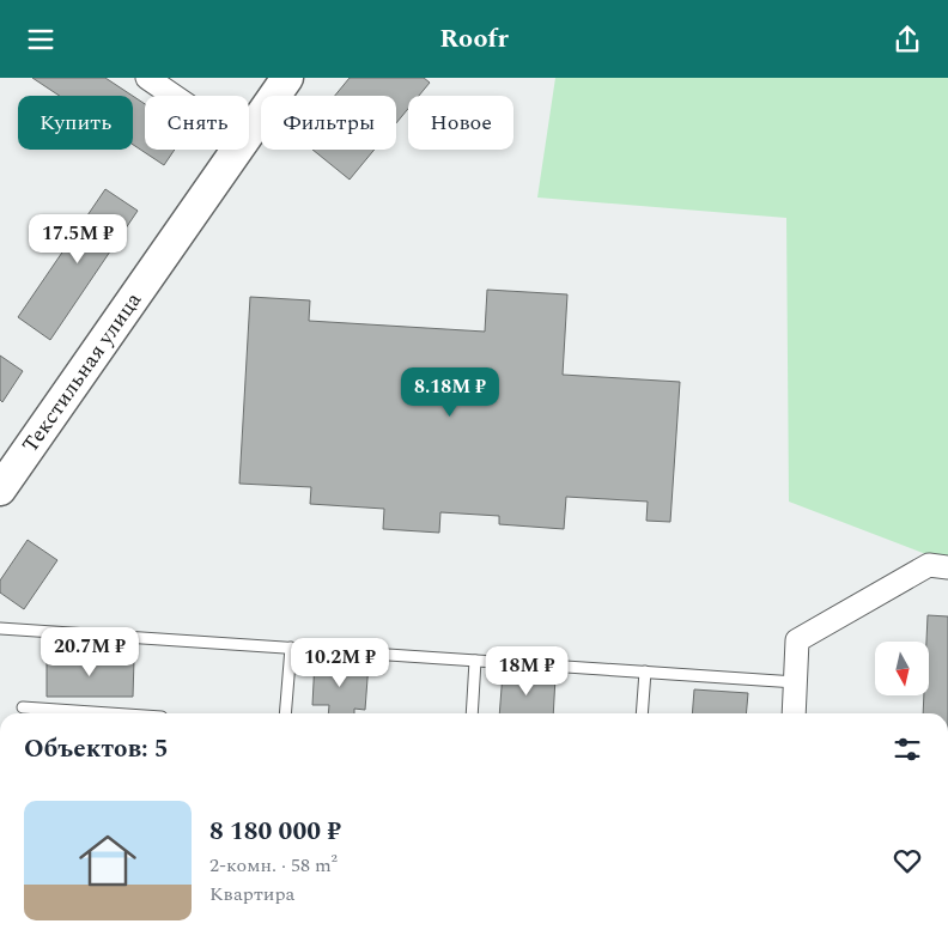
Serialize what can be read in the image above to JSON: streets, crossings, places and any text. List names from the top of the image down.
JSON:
{
  "streets": {
    "main road": ["Текстильная улица"]
  },
  "north": "bottom",
  "page": {
    "header": "Roofr",
    "chip": [
      "Купить",
      "Снять",
      "Фильтры",
      "Новое"
    ],
    "price": [
      "17.5M ₽",
      "8.18M ₽",
      "20.7M ₽",
      "10.2M ₽",
      "18M ₽"
    ],
    "heading": "Объектов: 5",
    "list": [
      {
        "name": "8 180 000 ₽",
        "note": "2-комн. · 58 m² · Квартира"
      }
    ]
  }
}
